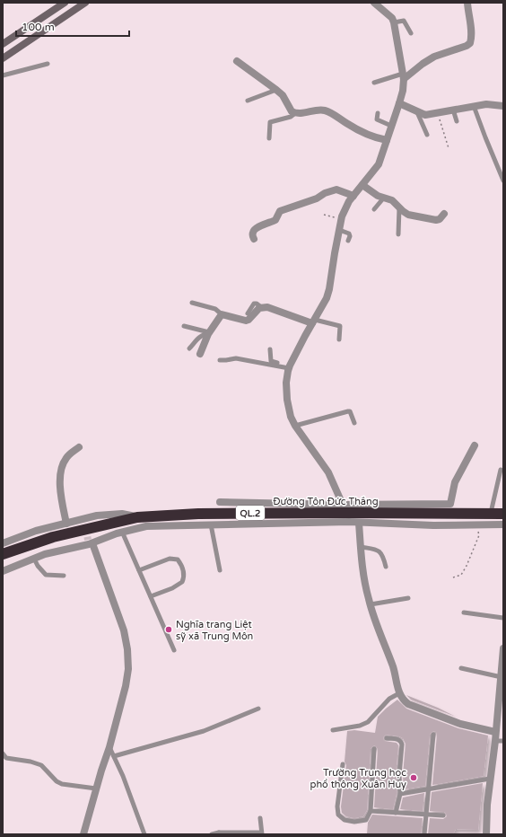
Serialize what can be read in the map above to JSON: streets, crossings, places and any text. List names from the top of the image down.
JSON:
{
  "streets": {
    "highway": ["Đường Tôn Đức Thắng", "QL.2"]
  },
  "places": ["Nghĩa trang Liệt sỹ xã Trung Môn", "Trường Trung học phổ thông Xuân Huy"],
  "scale_bar": "100 m"
}
